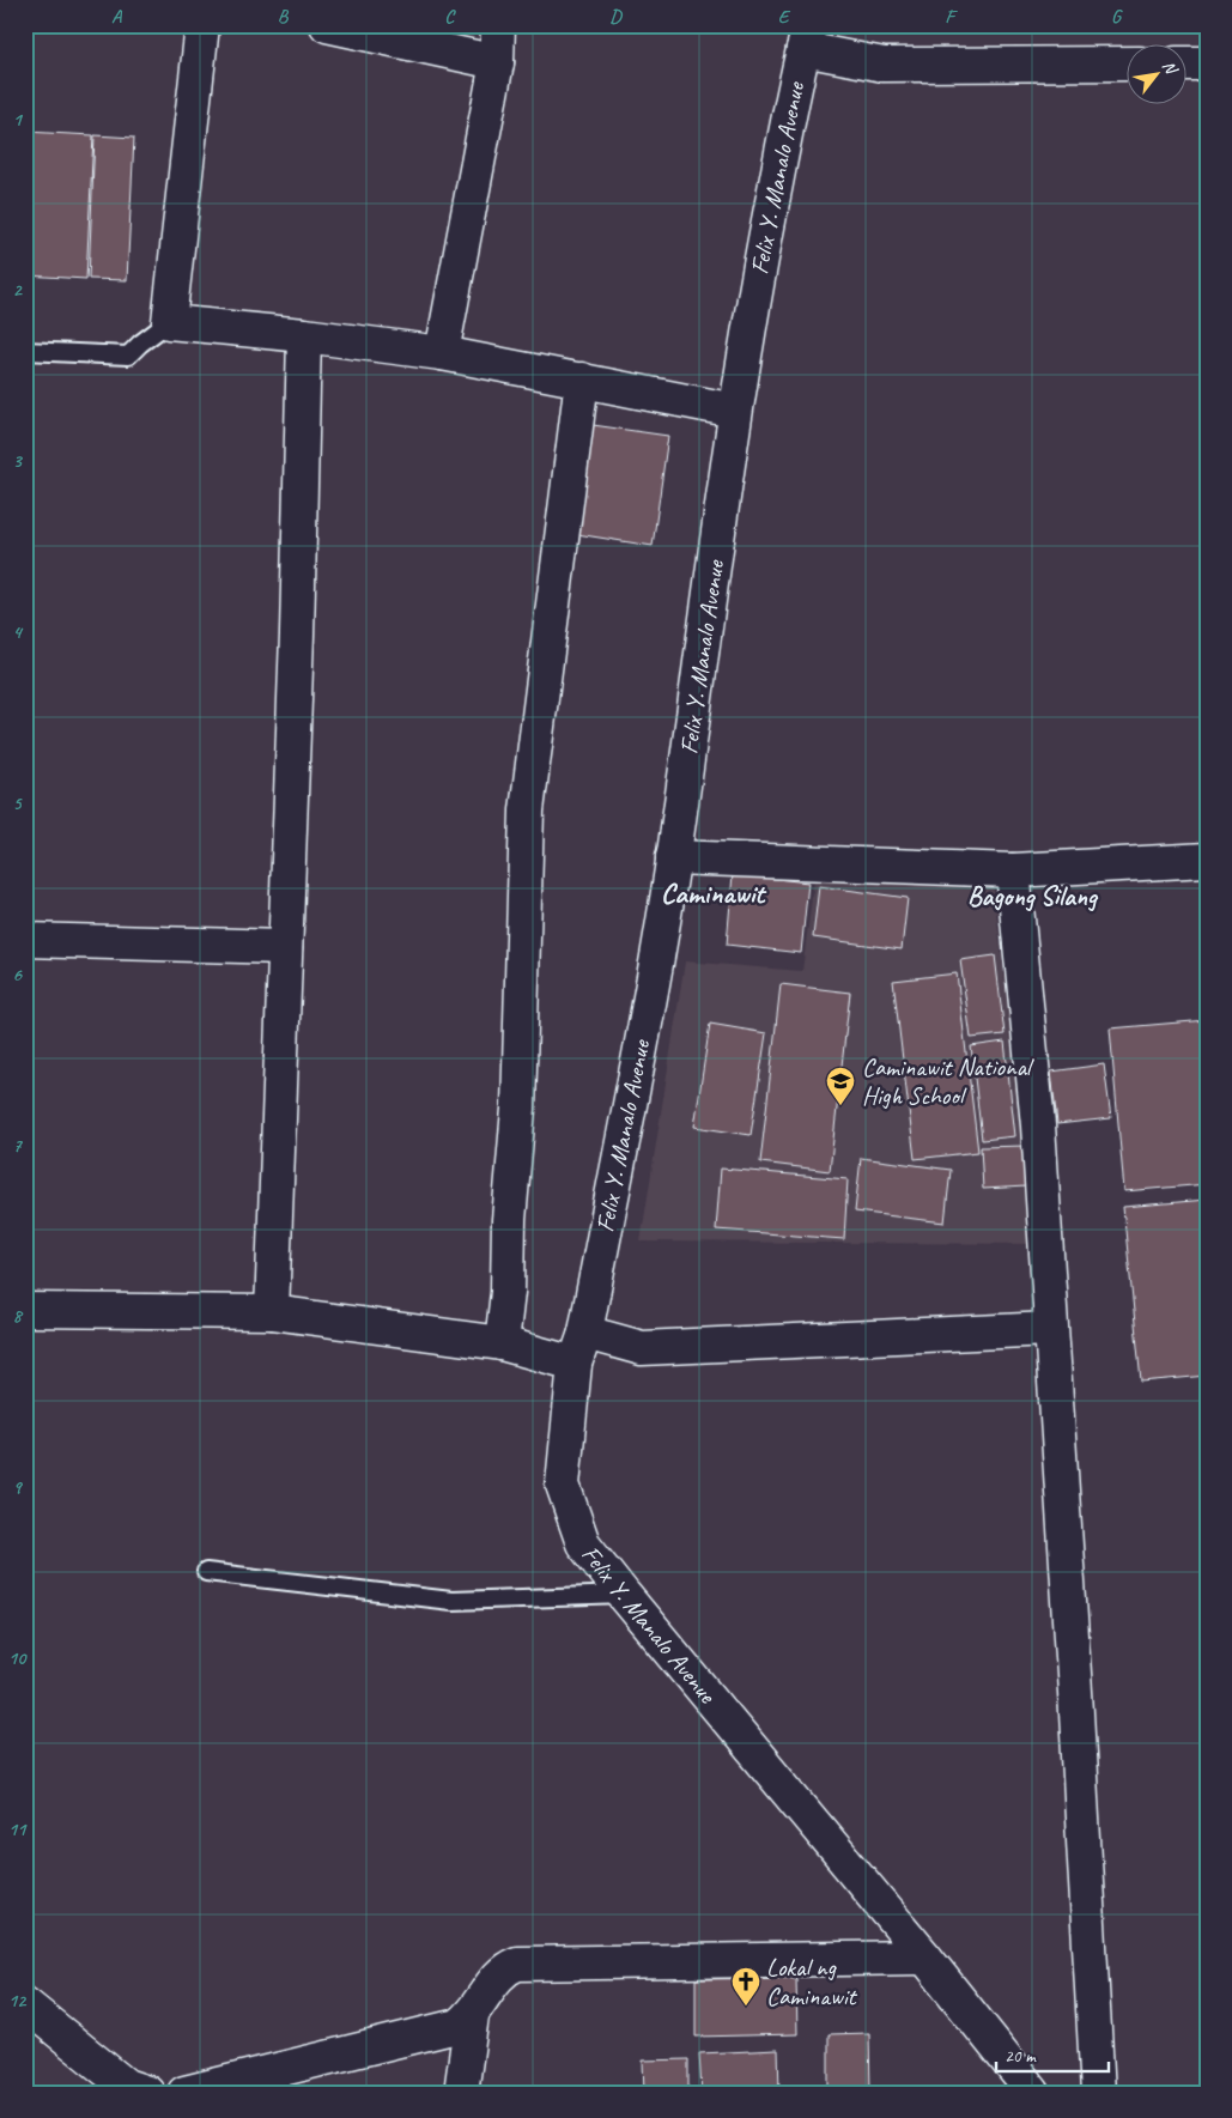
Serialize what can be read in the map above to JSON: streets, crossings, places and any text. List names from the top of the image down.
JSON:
{
  "streets": {
    "street": ["Felix Y. Manalo Avenue"]
  },
  "districts": ["Caminawit", "Bagong Silang"],
  "places": {
    "school or university": ["Caminawit National High School"],
    "church": ["Lokal ng Caminawit"]
  },
  "scale_bar": "20 m",
  "north": "top right",
  "grid": {
    "columns": [
      "A",
      "B",
      "C",
      "D",
      "E",
      "F",
      "G"
    ],
    "rows": [
      "1",
      "2",
      "3",
      "4",
      "5",
      "6",
      "7",
      "8",
      "9",
      "10",
      "11",
      "12"
    ]
  }
}
